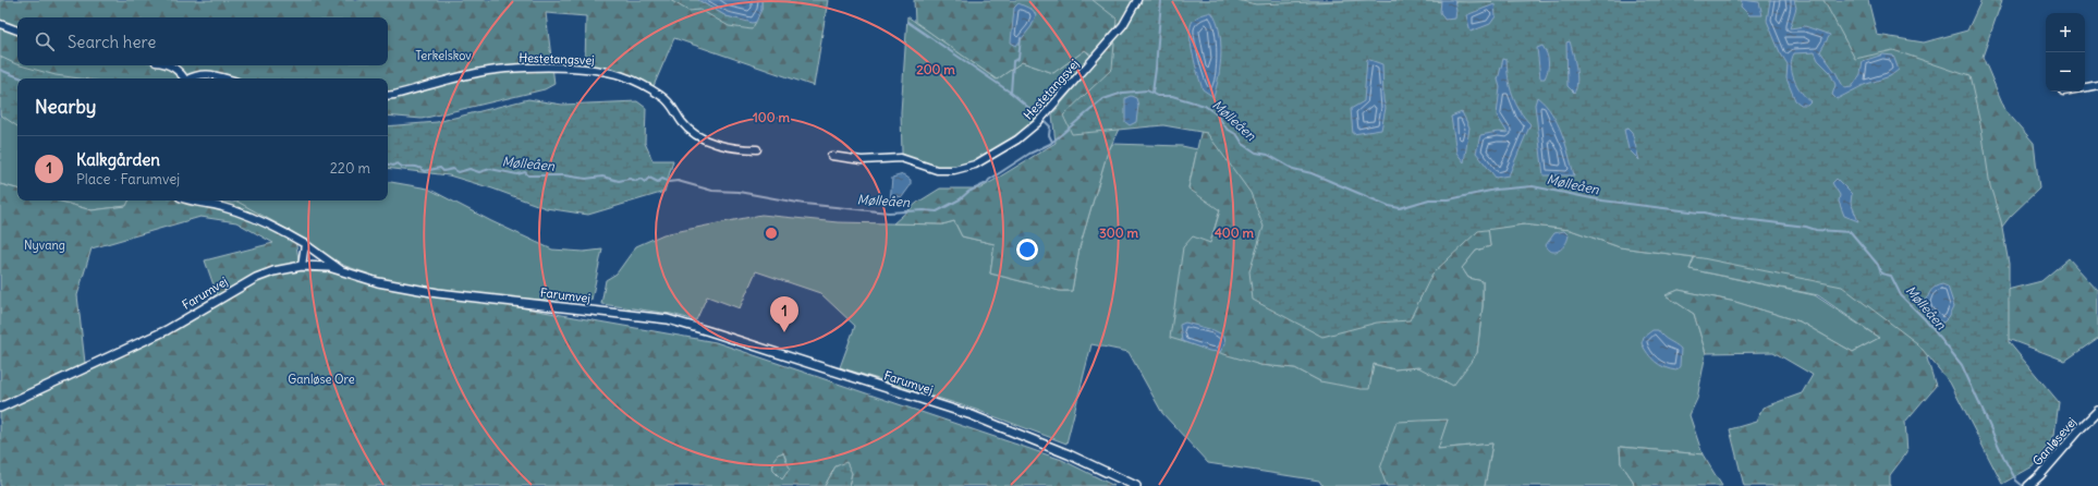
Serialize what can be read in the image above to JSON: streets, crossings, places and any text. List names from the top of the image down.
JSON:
{
  "streets": {
    "street": ["Hestetangsvej", "Farumvej", "Ganløsevej"]
  },
  "water": ["Mølleåen"],
  "parks": ["Terkelskov", "Nyvang", "Ganløse Ore"],
  "page": {
    "map_buttons": ["+", "−"],
    "search": "Search here",
    "heading": "Nearby",
    "list": [
      {
        "mark": "1",
        "name": "Kalkgården",
        "note": "Place · Farumvej",
        "value": "220 m"
      }
    ],
    "pins": "1"
  },
  "rings": [
    "200 m",
    "100 m",
    "300 m",
    "400 m"
  ]
}
